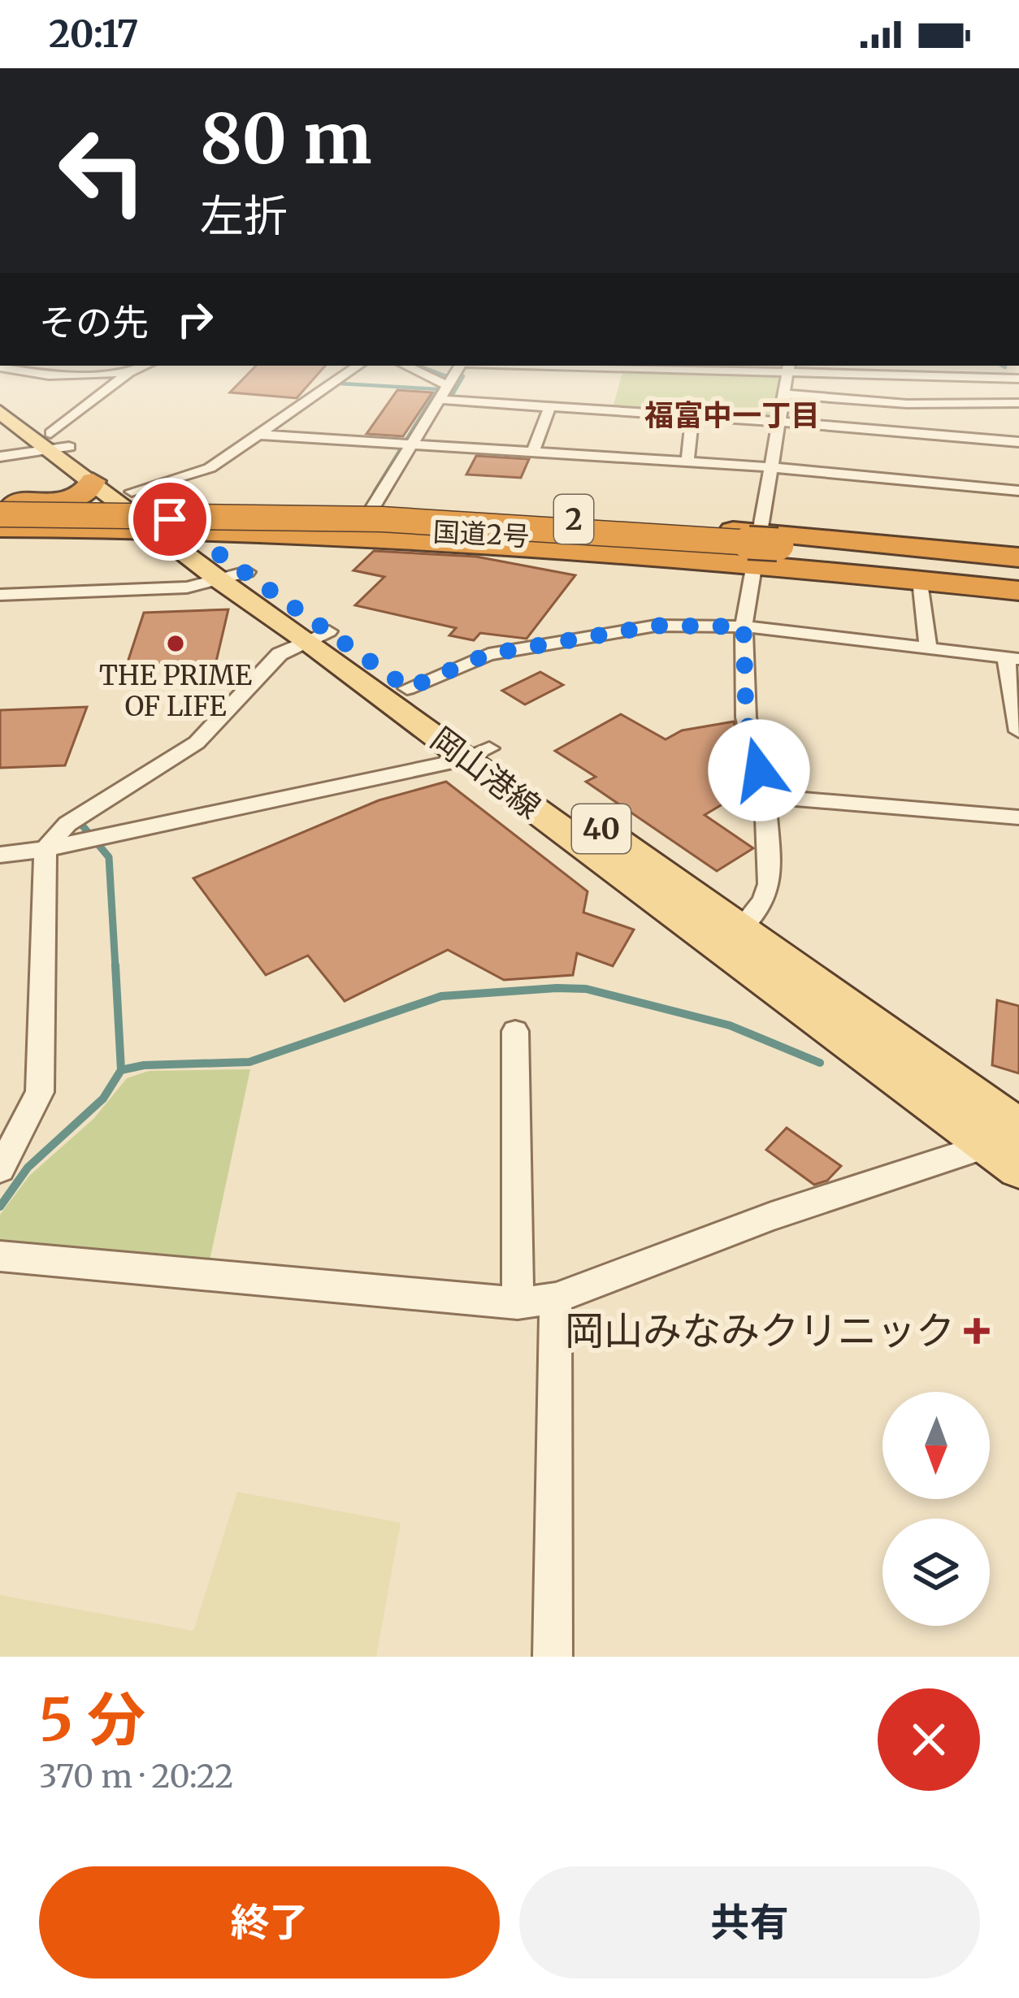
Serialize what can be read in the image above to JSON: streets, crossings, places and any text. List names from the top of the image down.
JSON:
{
  "streets": {
    "highway": ["2", "国道2号"],
    "main road": ["岡山港線", "40"]
  },
  "crossings": [
    ["2", "国道2号"],
    ["2", "岡山港線"]
  ],
  "districts": ["福富中一丁目"],
  "places": {
    "other": ["THE PRIME OF LIFE"],
    "health": ["岡山みなみクリニック"]
  },
  "north": "bottom",
  "page": {
    "status": "20:17",
    "turn": ["80 m", "左折"],
    "then": "その先",
    "heading": ["5 分", "370 m · 20:22"],
    "buttons": ["終了", "共有"]
  }
}
